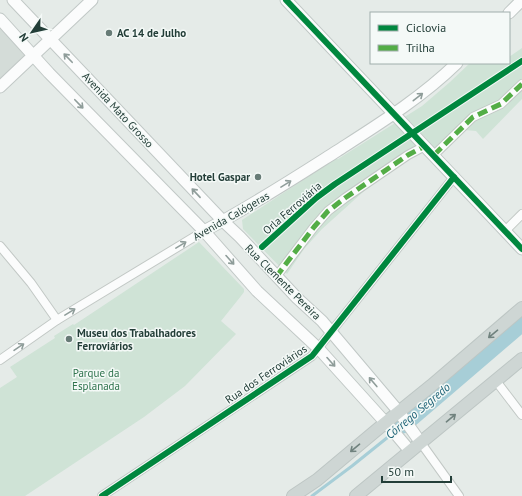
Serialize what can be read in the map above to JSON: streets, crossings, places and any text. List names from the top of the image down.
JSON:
{
  "streets": {
    "main road": ["Avenida Mato Grosso", "Avenida Calógeras", "Rua Clemente Pereira"],
    "street": ["Rua dos Ferroviários"],
    "cycle path": ["Orla Ferroviária"]
  },
  "crossings": [
    ["Avenida Mato Grosso", "Avenida Calógeras"],
    ["Avenida Mato Grosso", "Rua Clemente Pereira"],
    ["Avenida Calógeras", "Rua Clemente Pereira"],
    ["Rua Clemente Pereira", "Rua dos Ferroviários"]
  ],
  "one_way": ["Avenida Calógeras"],
  "water": ["Córrego Segredo"],
  "parks": ["Parque da Esplanada"],
  "places": ["AC 14 de Julho", "Hotel Gaspar", "Museu dos Trabalhadores Ferroviários"],
  "legend": ["Ciclovia", "Trilha"],
  "scale_bar": "50 m",
  "north": "bottom left"
}
